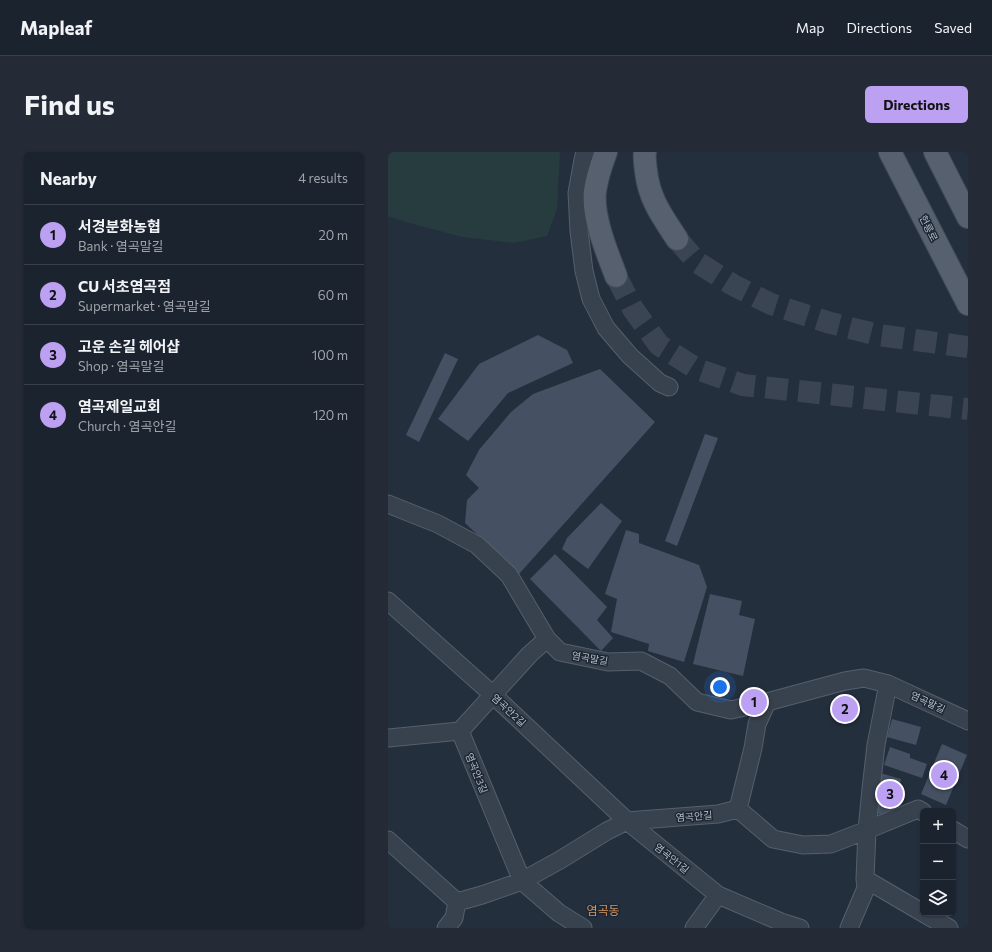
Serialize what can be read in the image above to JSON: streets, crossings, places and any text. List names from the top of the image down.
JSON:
{
  "streets": {
    "main road": ["헌릉로"],
    "street": [
      "염곡말길",
      "염곡안2길",
      "염곡안3길",
      "염곡안길",
      "염곡안1길"
    ]
  },
  "crossings": [
    ["염곡안2길", "염곡안길"],
    ["염곡안2길", "염곡안1길"],
    ["염곡안3길", "염곡안길"],
    ["염곡안길", "염곡안1길"]
  ],
  "districts": ["염곡동"],
  "page": {
    "header": "Mapleaf",
    "nav": ["Map", "Directions", "Saved"],
    "buttons": "Directions",
    "title": "Find us",
    "heading": ["Nearby", "4 results"],
    "list": [
      {
        "mark": "1",
        "name": "서경분화농협",
        "note": "Bank · 염곡말길",
        "value": "20 m"
      },
      {
        "mark": "2",
        "name": "CU 서초염곡점",
        "note": "Supermarket · 염곡말길",
        "value": "60 m"
      },
      {
        "mark": "3",
        "name": "고운 손길 헤어샵",
        "note": "Shop · 염곡말길",
        "value": "100 m"
      },
      {
        "mark": "4",
        "name": "염곡제일교회",
        "note": "Church · 염곡안길",
        "value": "120 m"
      }
    ],
    "pins": [
      "1",
      "2",
      "4",
      "3"
    ],
    "map_buttons": ["+", "−"]
  }
}
